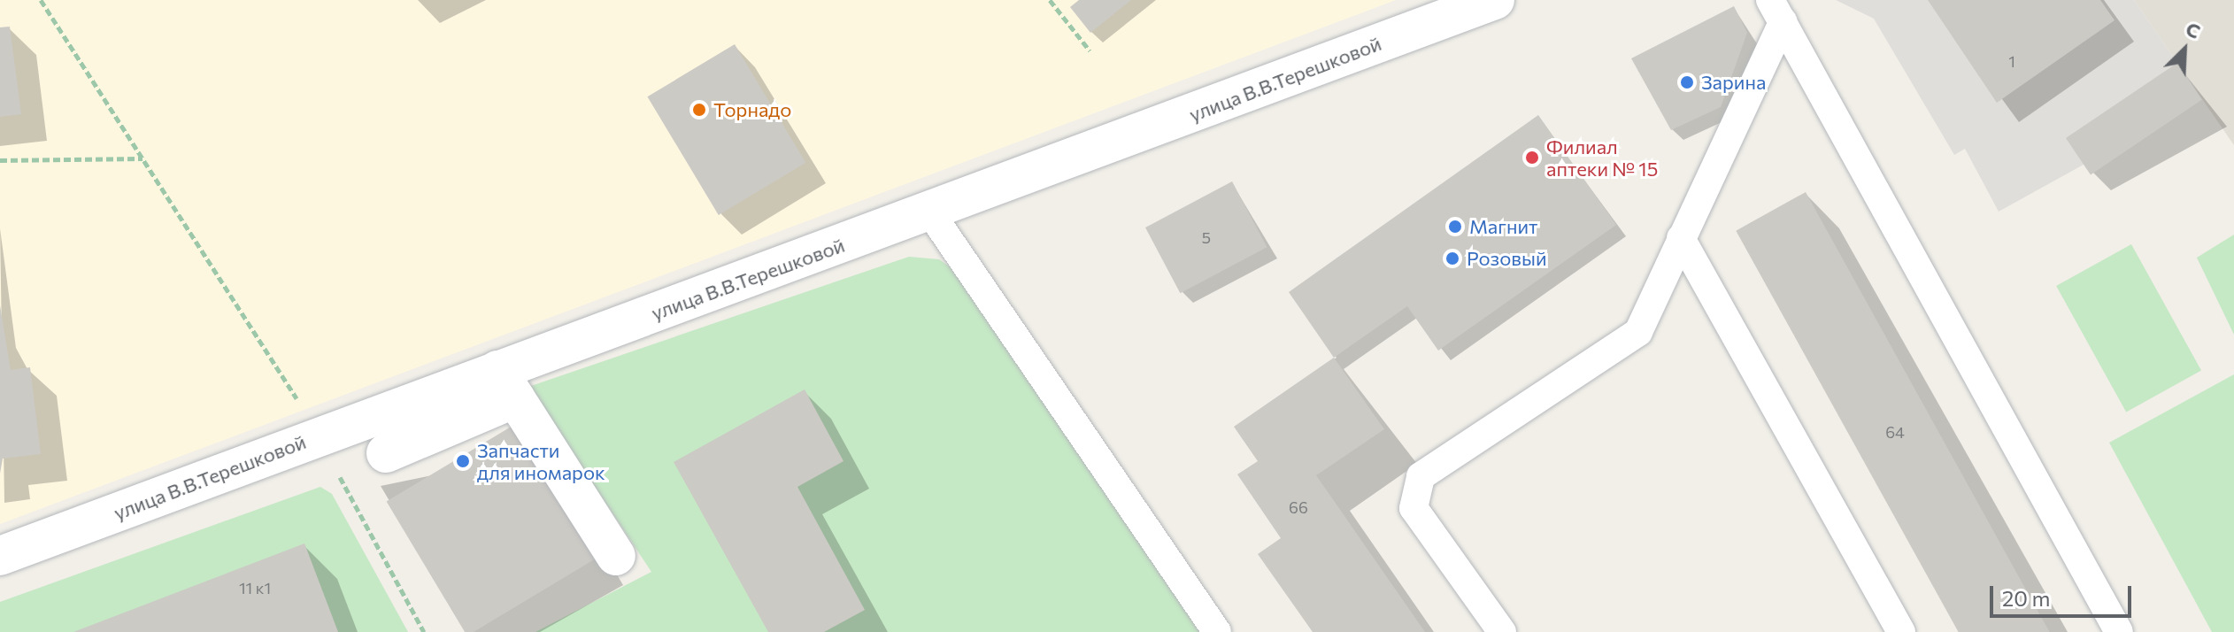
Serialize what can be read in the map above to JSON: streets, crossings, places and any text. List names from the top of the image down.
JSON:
{
  "streets": {
    "street": ["улица В.В.Терешковой"]
  },
  "places": [
    "Зарина",
    "Торнадо",
    "Филиал аптеки № 15",
    "Магнит",
    "Розовый",
    "Запчасти для иномарок"
  ],
  "house_numbers": [
    "1",
    "5",
    "64",
    "66",
    "11 к1"
  ],
  "scale_bar": "20 m",
  "north": "top right"
}
